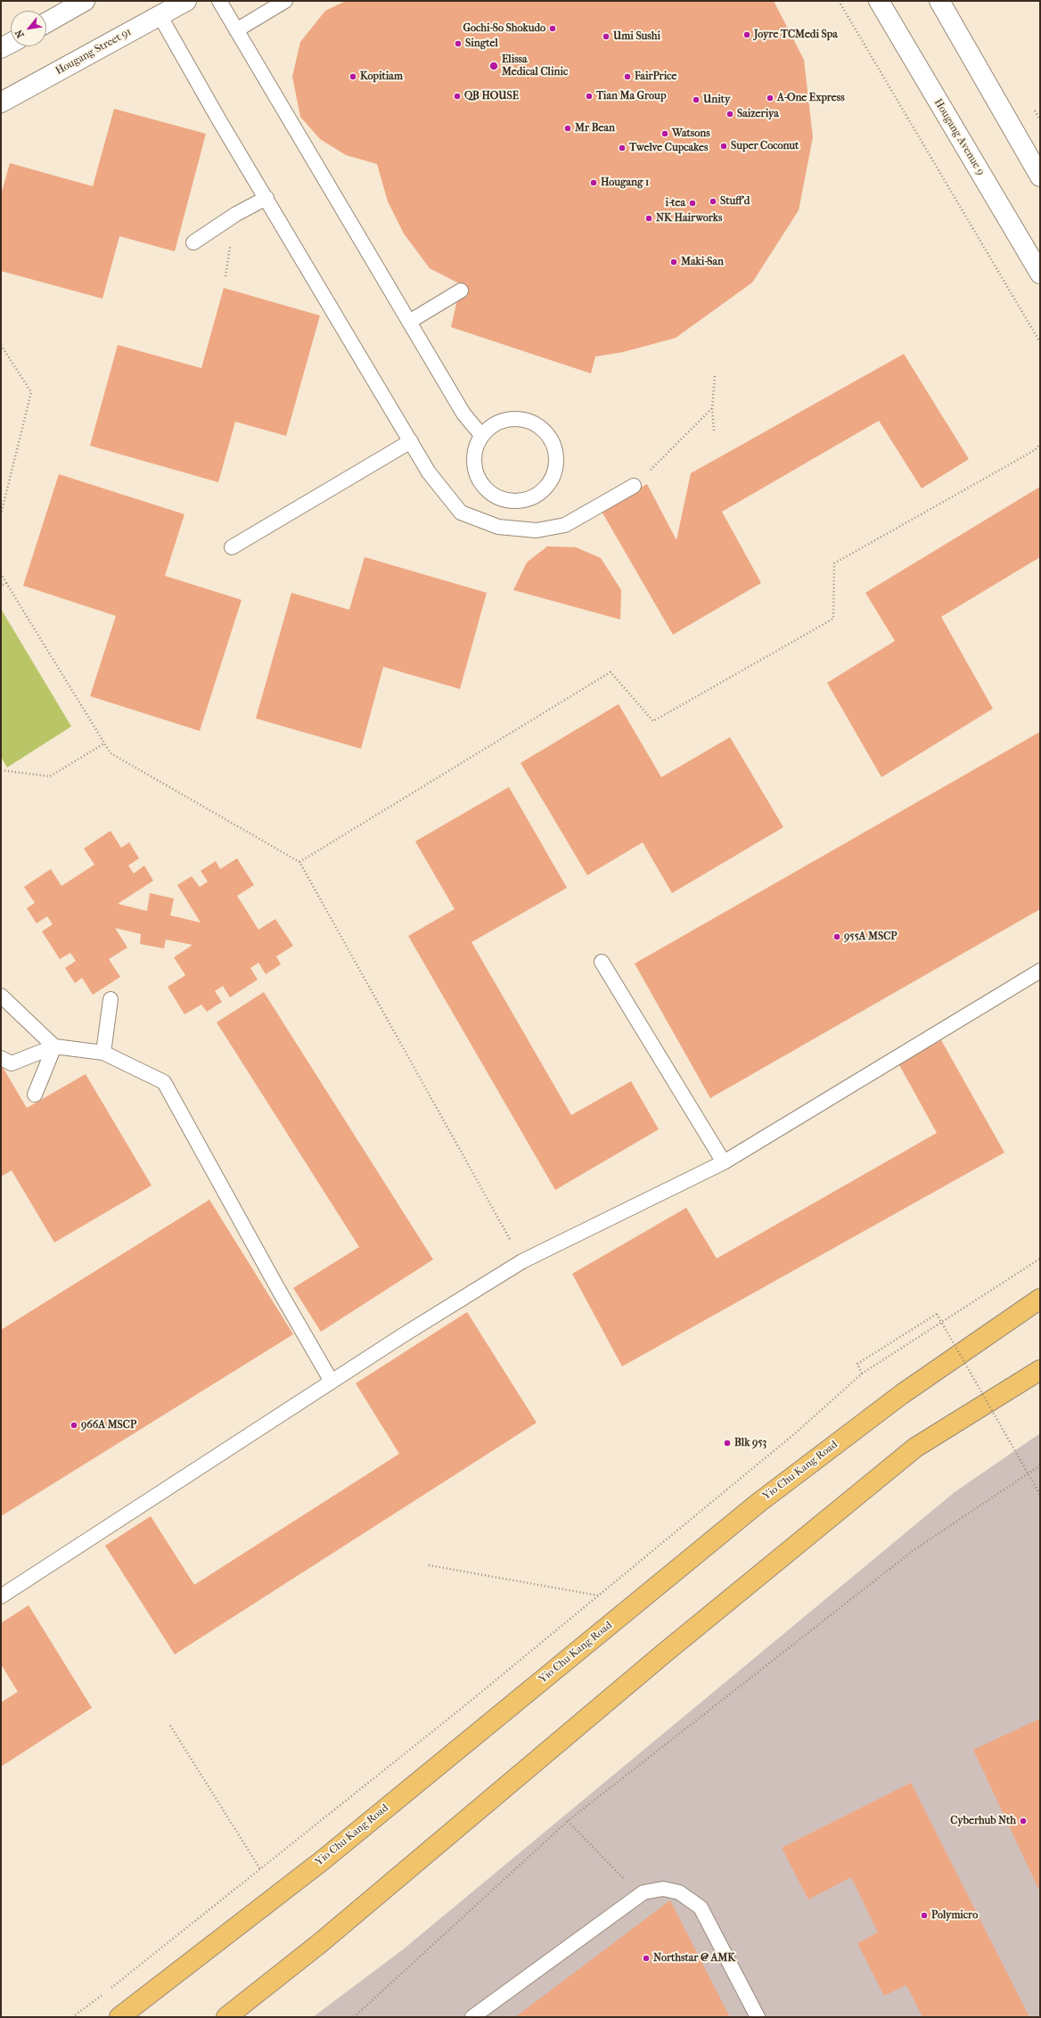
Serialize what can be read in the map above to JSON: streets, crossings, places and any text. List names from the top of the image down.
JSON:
{
  "streets": {
    "main road": ["Yio Chu Kang Road"],
    "street": ["Hougang Street 91", "Hougang Avenue 9"]
  },
  "places": [
    "Gochi-So Shokudo",
    "Joyre TCMedi Spa",
    "Umi Sushi",
    "Singtel",
    "Elissa Medical Clinic",
    "Kopitiam",
    "FairPrice",
    "QB HOUSE",
    "Tian Ma Group",
    "A-One Express",
    "Unity",
    "Saizeriya",
    "Mr Bean",
    "Watsons",
    "Super Coconut",
    "Twelve Cupcakes",
    "Hougang 1",
    "Stuff'd",
    "i-tea",
    "NK Hairworks",
    "Maki-San",
    "955A MSCP",
    "966A MSCP",
    "Blk 953",
    "Cyberhub Nth",
    "Polymicro",
    "Northstar @ AMK"
  ],
  "north": "bottom left"
}
